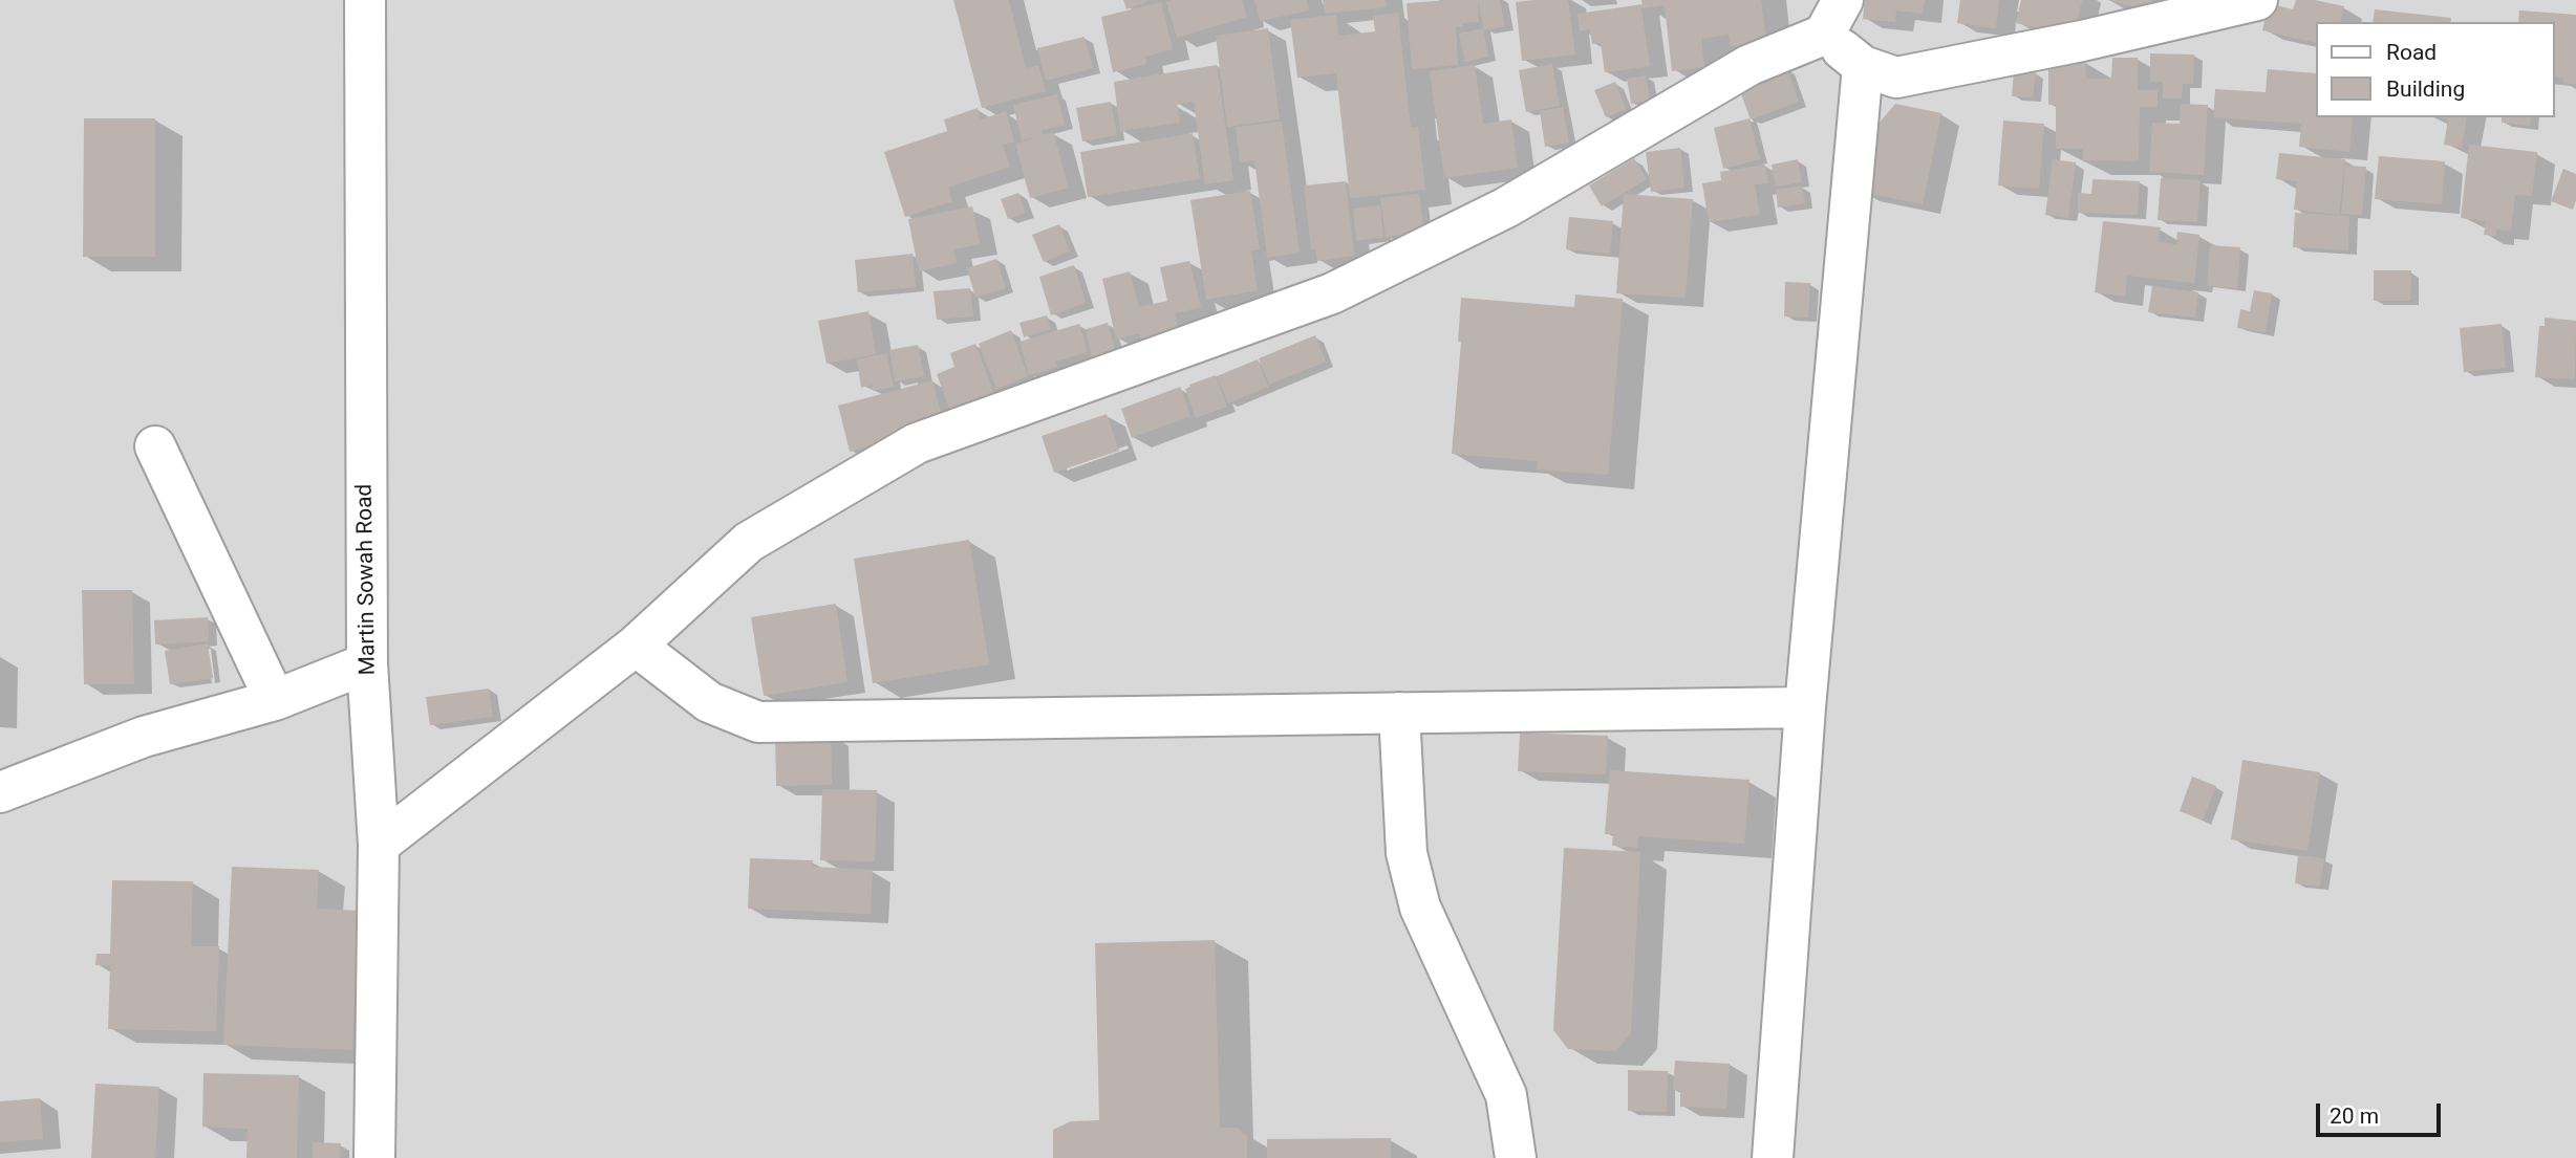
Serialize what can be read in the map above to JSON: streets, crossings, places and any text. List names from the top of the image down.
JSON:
{
  "streets": {
    "street": ["Martin Sowah Road"]
  },
  "legend": ["Road", "Building"],
  "scale_bar": "20 m"
}
